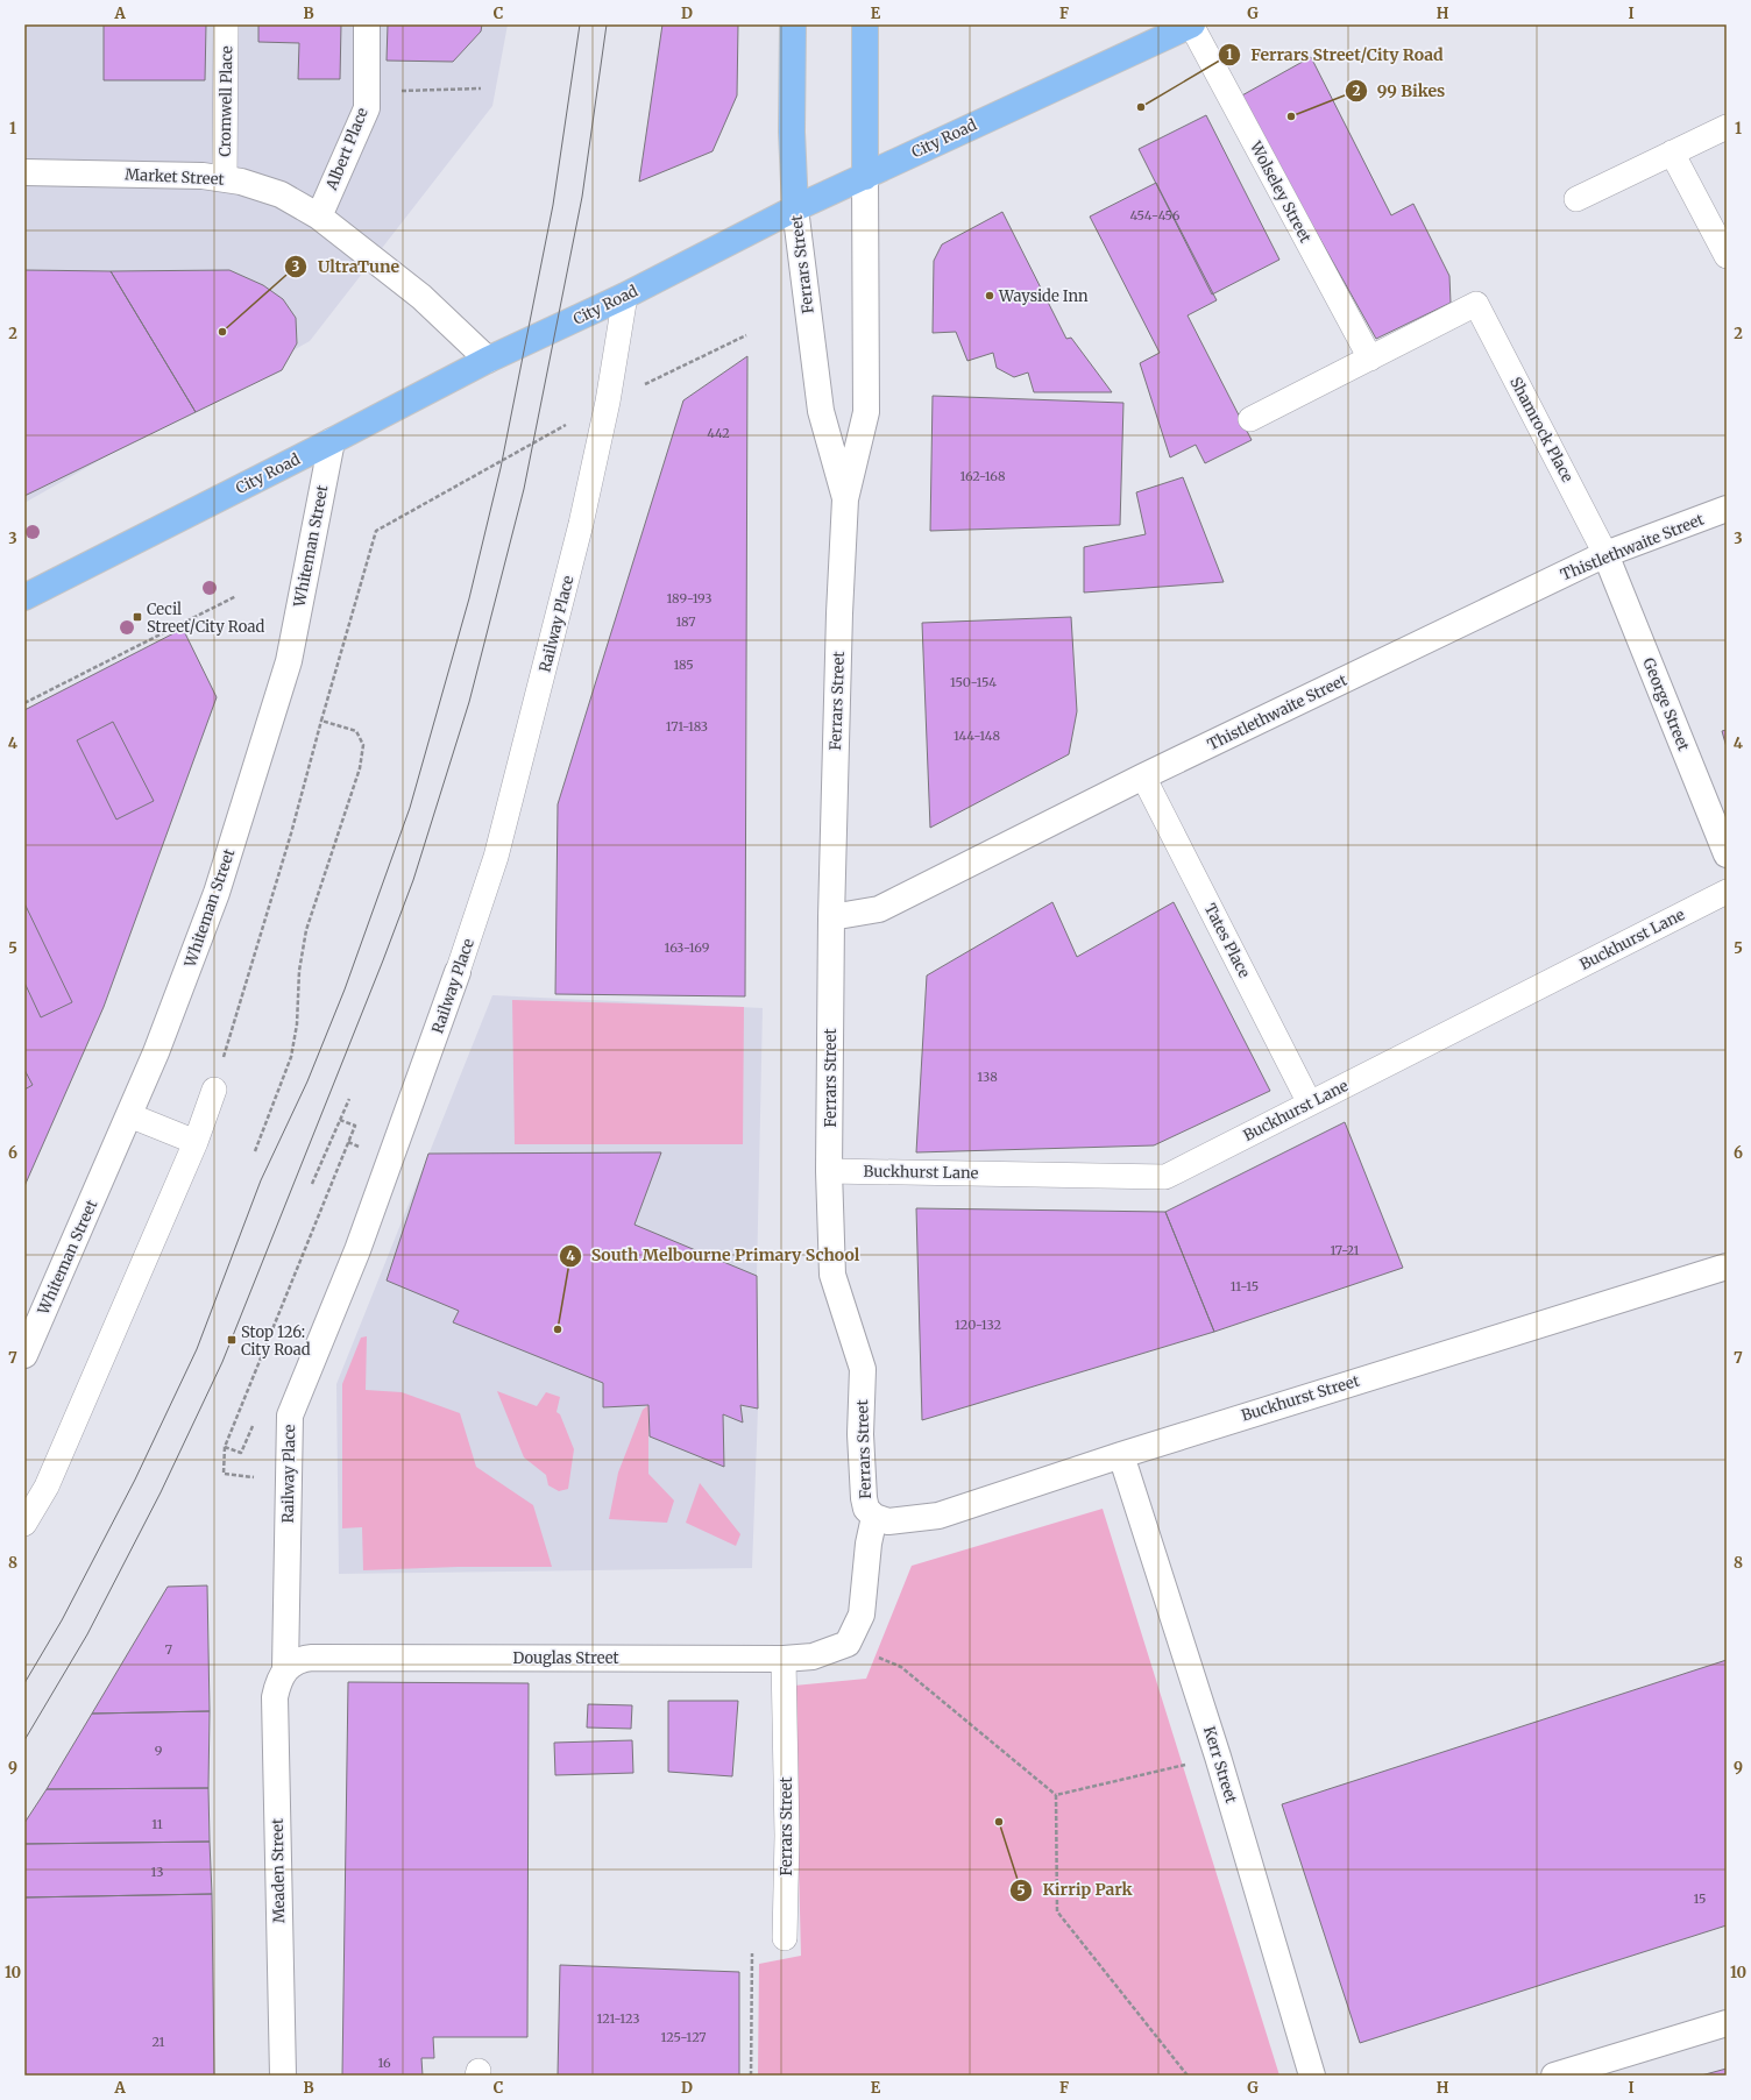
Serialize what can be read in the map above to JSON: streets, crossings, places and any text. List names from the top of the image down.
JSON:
{
  "streets": {
    "main road": ["City Road", "Ferrars Street"],
    "street": [
      "Albert Place",
      "Market Street",
      "Whiteman Street",
      "Thistlethwaite Street",
      "Railway Place",
      "George Street",
      "Buckhurst Street",
      "Douglas Street",
      "Kerr Street",
      "Meaden Street"
    ],
    "lane": [
      "Cromwell Place",
      "Wolseley Street",
      "Shamrock Place",
      "Buckhurst Lane",
      "Tates Place"
    ]
  },
  "crossings": [
    ["Cromwell Place", "Market Street"],
    ["City Road", "Market Street"],
    ["City Road", "Wolseley Street"],
    ["City Road", "Ferrars Street"],
    ["City Road", "Whiteman Street"],
    ["City Road", "Railway Place"],
    ["Albert Place", "Market Street"],
    ["Wolseley Street", "Shamrock Place"],
    ["Ferrars Street", "Thistlethwaite Street"],
    ["Ferrars Street", "Buckhurst Lane"],
    ["Ferrars Street", "Buckhurst Street"],
    ["Ferrars Street", "Douglas Street"],
    ["Shamrock Place", "Thistlethwaite Street"],
    ["Shamrock Place", "George Street"],
    ["Thistlethwaite Street", "George Street"],
    ["Thistlethwaite Street", "Tates Place"],
    ["Railway Place", "Douglas Street"],
    ["Railway Place", "Meaden Street"],
    ["Buckhurst Lane", "Tates Place"],
    ["Buckhurst Street", "Kerr Street"],
    ["Douglas Street", "Meaden Street"]
  ],
  "places": {
    "other": [
      "Ferrars Street/City Road",
      "99 Bikes",
      "Wayside Inn",
      "UltraTune",
      "South Melbourne Primary School",
      "Kirrip Park"
    ],
    "transit": ["Cecil Street/City Road", "Stop 126: City Road"]
  },
  "house_numbers": [
    "454-456",
    "442",
    "162-168",
    "189-193",
    "187",
    "185",
    "150-154",
    "171-183",
    "144-148",
    "163-169",
    "138",
    "17-21",
    "11-15",
    "120-132",
    "7",
    "9",
    "11",
    "13",
    "15",
    "121-123",
    "125-127",
    "21",
    "16"
  ],
  "grid": {
    "columns": [
      "A",
      "B",
      "C",
      "D",
      "E",
      "F",
      "G",
      "H",
      "I"
    ],
    "rows": [
      "1",
      "2",
      "3",
      "4",
      "5",
      "6",
      "7",
      "8",
      "9",
      "10"
    ]
  }
}
